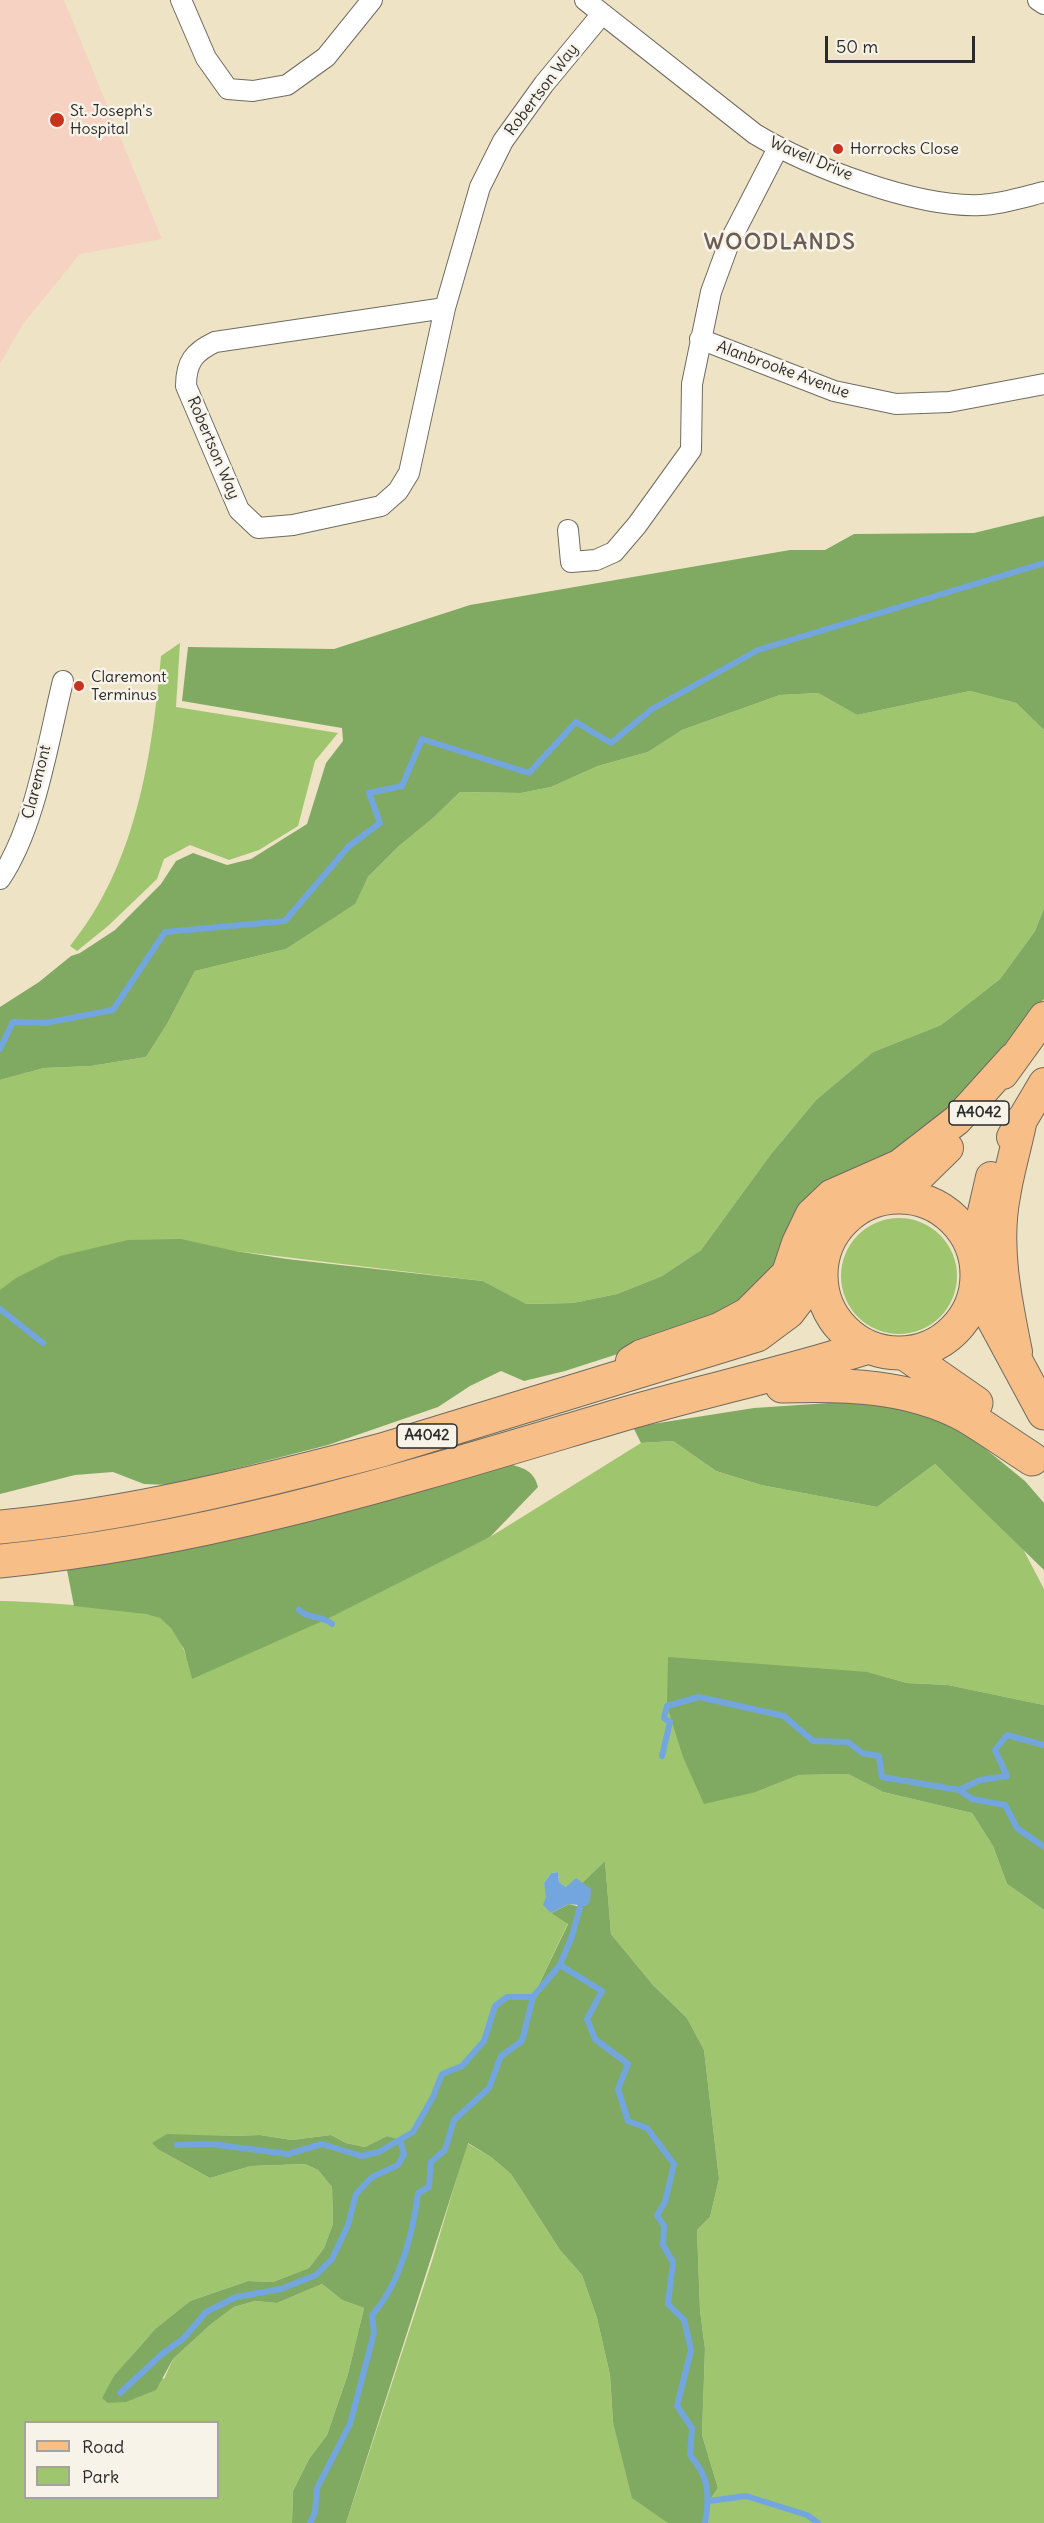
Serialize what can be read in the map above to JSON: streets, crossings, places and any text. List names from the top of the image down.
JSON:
{
  "streets": {
    "highway": ["A4042"],
    "street": [
      "Robertson Way",
      "Wavell Drive",
      "Alanbrooke Avenue",
      "Claremont"
    ]
  },
  "crossings": [
    ["Robertson Way", "Wavell Drive"]
  ],
  "districts": ["WOODLANDS"],
  "places": ["St. Joseph's Hospital", "Horrocks Close", "Claremont Terminus"],
  "legend": ["Road", "Park"],
  "scale_bar": "50 m"
}
